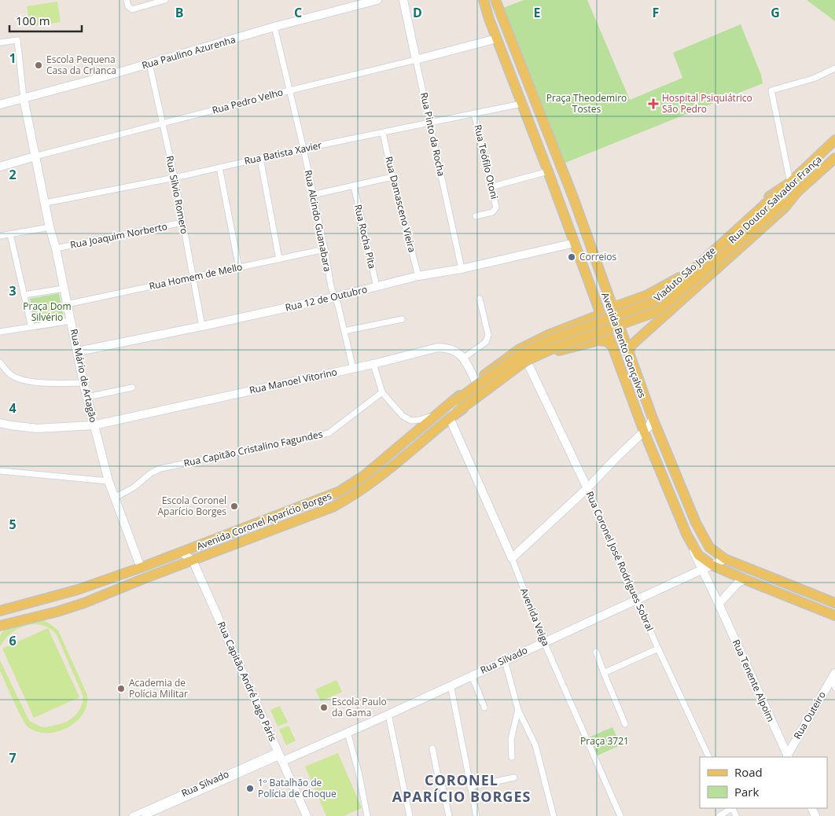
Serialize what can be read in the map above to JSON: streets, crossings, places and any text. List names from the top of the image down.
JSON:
{
  "streets": {
    "main road": [
      "Rua Doutor Salvador França",
      "Viaduto São Jorge",
      "Avenida Bento Gonçalves",
      "Avenida Coronel Aparício Borges"
    ],
    "street": [
      "Rua Paulino Azurenha",
      "Rua Pedro Velho",
      "Rua Pinto da Rocha",
      "Rua Batista Xavier",
      "Rua Teófilo Otoni",
      "Rua Silvio Romero",
      "Rua Damasceno Vieira",
      "Rua Alcindo Guanabara",
      "Rua Joaquim Norberto",
      "Rua Rocha Pita",
      "Rua Homem de Mello",
      "Rua 12 de Outubro",
      "Rua Mário de Artagão",
      "Rua Manoel Vitorino",
      "Rua Capitão Cristalino Fagundes",
      "Rua Coronel José Rodrigues Sobral",
      "Avenida Veiga",
      "Rua Silvado",
      "Rua Tenente Alpoim",
      "Rua Capitão André Lago Páris",
      "Rua Outeiro"
    ]
  },
  "crossings": [
    ["Rua Paulino Azurenha", "Rua Silvio Romero"],
    ["Rua Paulino Azurenha", "Rua Alcindo Guanabara"],
    ["Rua Paulino Azurenha", "Rua Mário de Artagão"],
    ["Rua Pedro Velho", "Rua Pinto da Rocha"],
    ["Rua Pedro Velho", "Rua Silvio Romero"],
    ["Rua Pedro Velho", "Rua Alcindo Guanabara"],
    ["Rua Pedro Velho", "Avenida Bento Gonçalves"],
    ["Rua Pedro Velho", "Rua Mário de Artagão"],
    ["Rua Pinto da Rocha", "Rua Batista Xavier"],
    ["Rua Pinto da Rocha", "Rua 12 de Outubro"],
    ["Rua Batista Xavier", "Rua Teófilo Otoni"],
    ["Rua Batista Xavier", "Rua Silvio Romero"],
    ["Rua Batista Xavier", "Rua Damasceno Vieira"],
    ["Rua Batista Xavier", "Rua Alcindo Guanabara"],
    ["Rua Batista Xavier", "Avenida Bento Gonçalves"],
    ["Rua Batista Xavier", "Rua Mário de Artagão"],
    ["Rua Silvio Romero", "Rua Joaquim Norberto"],
    ["Rua Silvio Romero", "Rua Homem de Mello"],
    ["Rua Silvio Romero", "Rua 12 de Outubro"],
    ["Rua Doutor Salvador França", "Viaduto São Jorge"],
    ["Rua Doutor Salvador França", "Avenida Bento Gonçalves"],
    ["Rua Damasceno Vieira", "Rua 12 de Outubro"],
    ["Rua Alcindo Guanabara", "Rua Homem de Mello"],
    ["Rua Alcindo Guanabara", "Rua 12 de Outubro"],
    ["Rua Alcindo Guanabara", "Rua Manoel Vitorino"],
    ["Rua Joaquim Norberto", "Rua Mário de Artagão"],
    ["Rua Rocha Pita", "Rua 12 de Outubro"],
    ["Viaduto São Jorge", "Avenida Coronel Aparício Borges"],
    ["Viaduto São Jorge", "Avenida Veiga"],
    ["Rua Homem de Mello", "Rua Mário de Artagão"],
    ["Rua 12 de Outubro", "Avenida Bento Gonçalves"],
    ["Rua 12 de Outubro", "Rua Mário de Artagão"],
    ["Avenida Bento Gonçalves", "Avenida Coronel Aparício Borges"],
    ["Avenida Bento Gonçalves", "Rua Silvado"],
    ["Avenida Bento Gonçalves", "Rua Tenente Alpoim"],
    ["Rua Mário de Artagão", "Rua Manoel Vitorino"],
    ["Rua Mário de Artagão", "Rua Capitão Cristalino Fagundes"],
    ["Rua Mário de Artagão", "Avenida Coronel Aparício Borges"],
    ["Avenida Coronel Aparício Borges", "Rua Coronel José Rodrigues Sobral"],
    ["Avenida Coronel Aparício Borges", "Avenida Veiga"],
    ["Avenida Coronel Aparício Borges", "Rua Capitão André Lago Páris"],
    ["Rua Coronel José Rodrigues Sobral", "Rua Silvado"],
    ["Avenida Veiga", "Rua Silvado"],
    ["Rua Silvado", "Rua Tenente Alpoim"],
    ["Rua Silvado", "Rua Capitão André Lago Páris"],
    ["Rua Tenente Alpoim", "Rua Outeiro"]
  ],
  "districts": ["CORONEL APARÍCIO BORGES"],
  "parks": ["Praça Theodemiro Tostes", "Praça Dom Silvério", "Praça 3721"],
  "places": {
    "other": [
      "Escola Pequena Casa da Crianca",
      "Correios",
      "Escola Coronel Aparício Borges",
      "Academia de Polícia Militar",
      "Escola Paulo da Gama",
      "1º Batalhão de Polícia de Choque"
    ],
    "health": ["Hospital Psiquiátrico São Pedro"]
  },
  "legend": ["Road", "Park"],
  "scale_bar": "100 m",
  "grid": {
    "columns": [
      "B",
      "C",
      "D",
      "E",
      "F",
      "G"
    ],
    "rows": [
      "1",
      "2",
      "3",
      "4",
      "5",
      "6",
      "7"
    ]
  }
}
